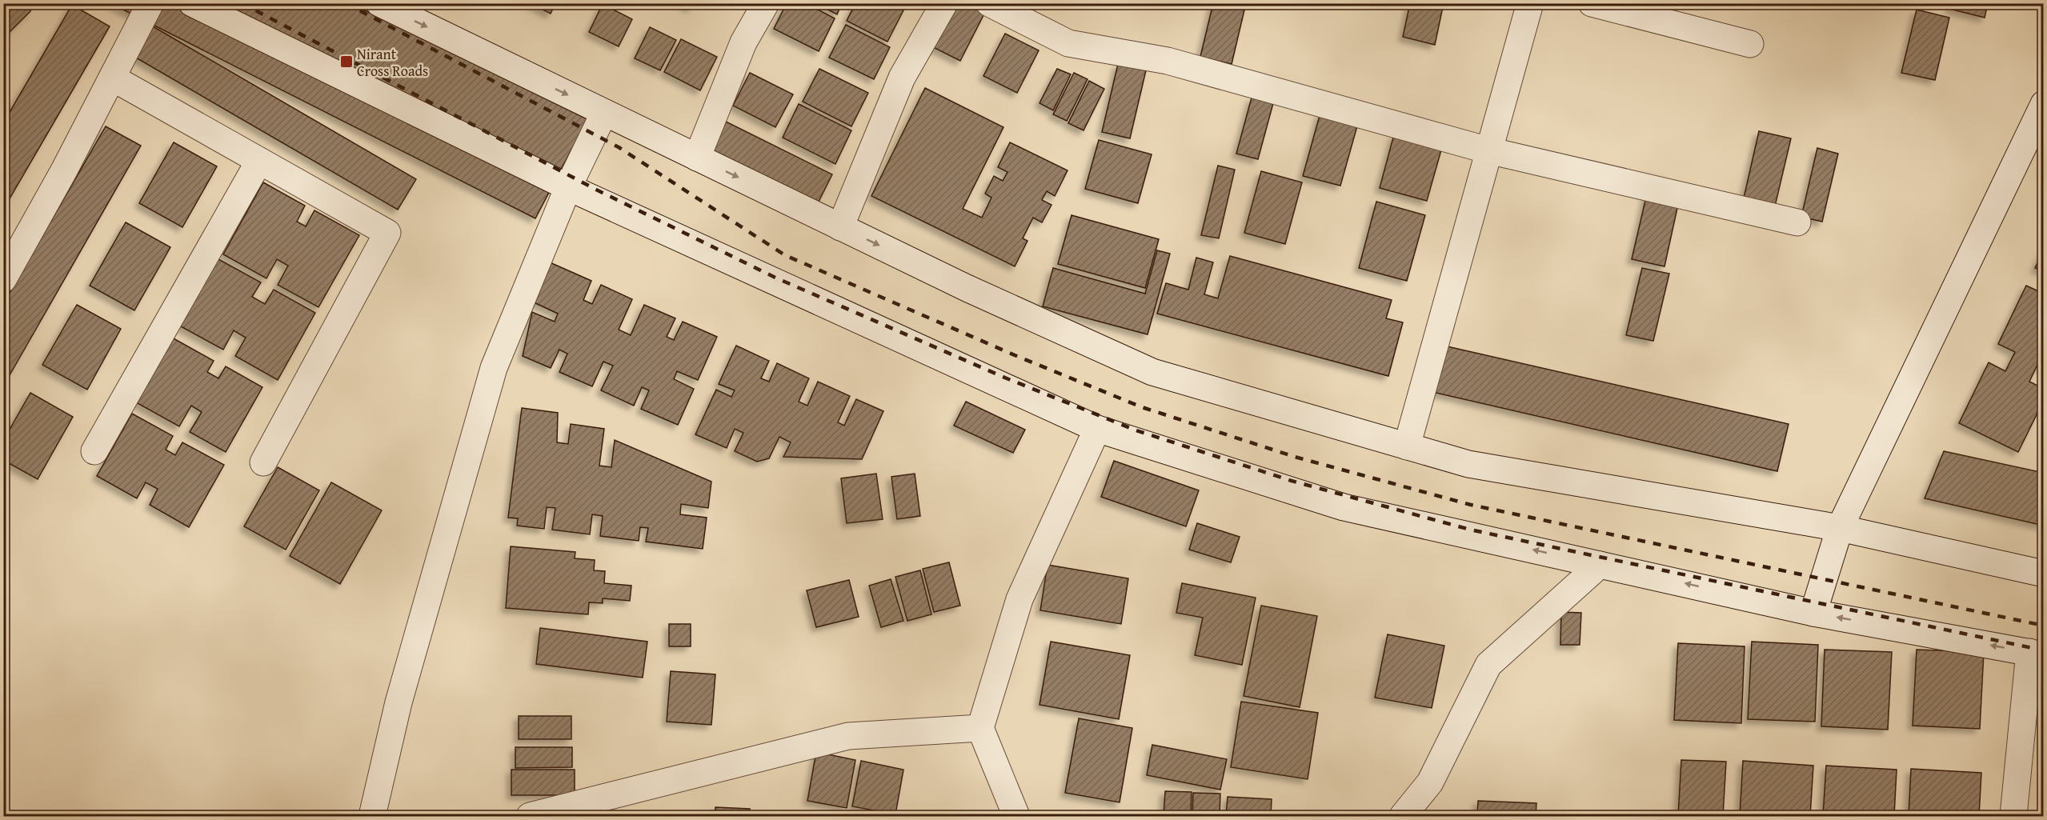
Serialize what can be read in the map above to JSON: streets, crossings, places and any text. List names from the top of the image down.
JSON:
{
  "places": {
    "transit": ["Nirant Cross Roads"]
  }
}
